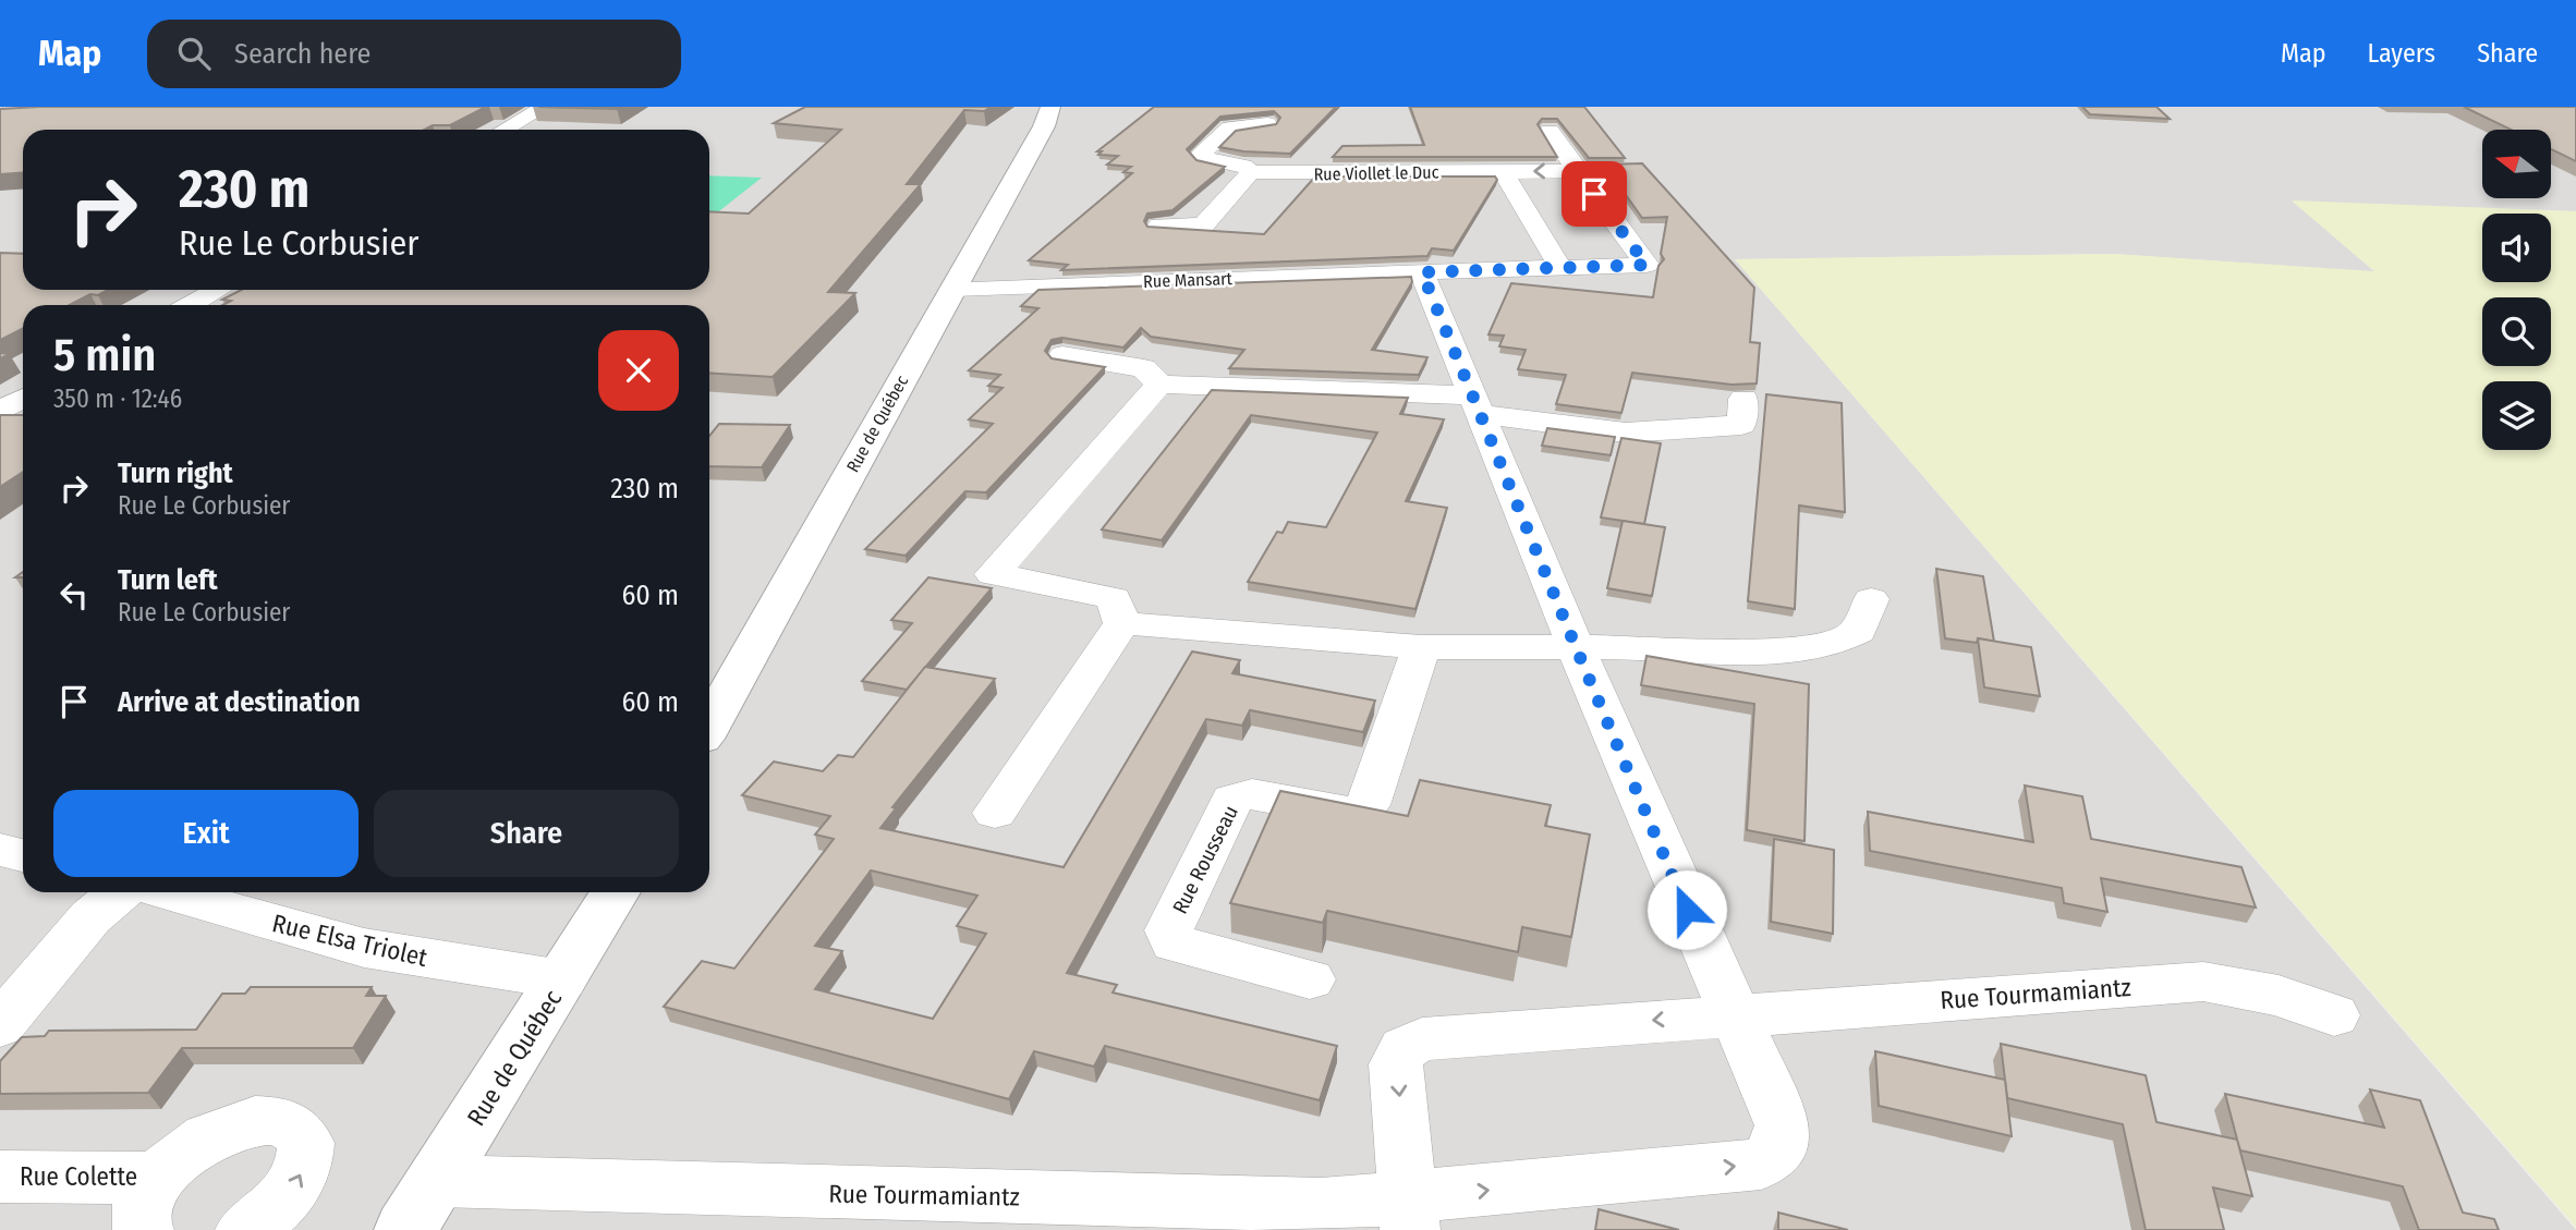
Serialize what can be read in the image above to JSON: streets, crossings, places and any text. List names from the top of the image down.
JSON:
{
  "streets": {
    "street": [
      "Rue Viollet le Duc",
      "Rue Mansart",
      "Rue de Québec",
      "Rue Rousseau",
      "Rue Elsa Triolet",
      "Rue Tourmamiantz",
      "Rue Colette"
    ]
  },
  "crossings": [
    ["Rue Viollet le Duc", "Rue Mansart"],
    ["Rue Mansart", "Rue de Québec"],
    ["Rue de Québec", "Rue Elsa Triolet"],
    ["Rue de Québec", "Rue Tourmamiantz"]
  ],
  "north": "left",
  "page": {
    "header": "Map",
    "search": "Search here",
    "nav": ["Map", "Layers", "Share"],
    "turn": ["230 m", "Rue Le Corbusier"],
    "heading": ["5 min", "350 m · 12:46"],
    "list": [
      {
        "name": "Turn right",
        "note": "Rue Le Corbusier",
        "value": "230 m"
      },
      {
        "name": "Turn left",
        "note": "Rue Le Corbusier",
        "value": "60 m"
      },
      {
        "name": "Arrive at destination",
        "value": "60 m"
      }
    ],
    "buttons": ["Exit", "Share"]
  }
}
